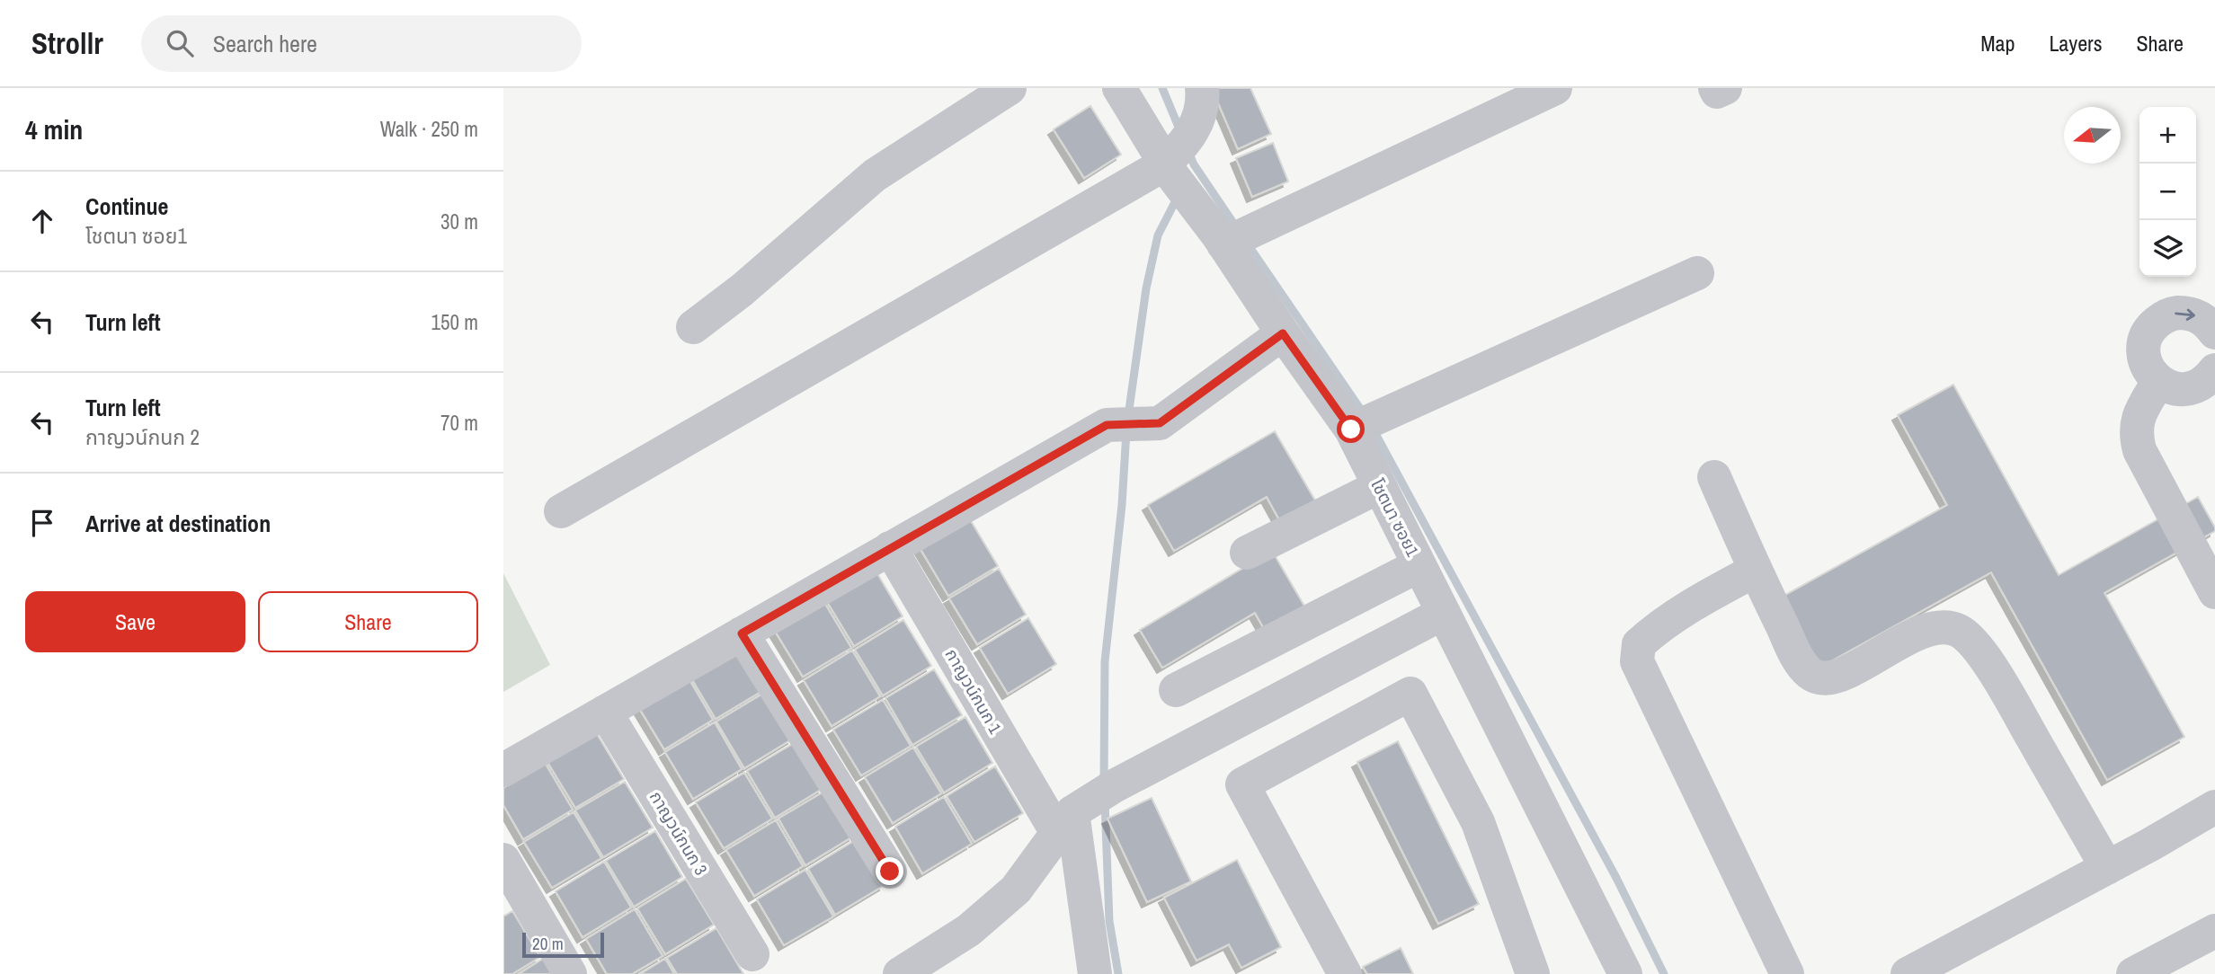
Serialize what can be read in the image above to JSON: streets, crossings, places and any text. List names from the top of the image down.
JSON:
{
  "streets": {
    "street": ["โชตนา ซอย1", "กาญวน์กนก 1", "กาญวน์กนก 3"]
  },
  "scale_bar": "20 m",
  "north": "left",
  "page": {
    "header": "Strollr",
    "search": "Search here",
    "nav": ["Map", "Layers", "Share"],
    "heading": ["4 min", "Walk · 250 m"],
    "map_buttons": ["+", "−"],
    "list": [
      ["Continue", "โชตนา ซอย1", "30 m"],
      ["Turn left", "150 m"],
      ["Turn left", "กาญวน์กนก 2", "70 m"],
      "Arrive at destination"
    ],
    "buttons": ["Save", "Share"],
    "scale": "20 m"
  }
}
